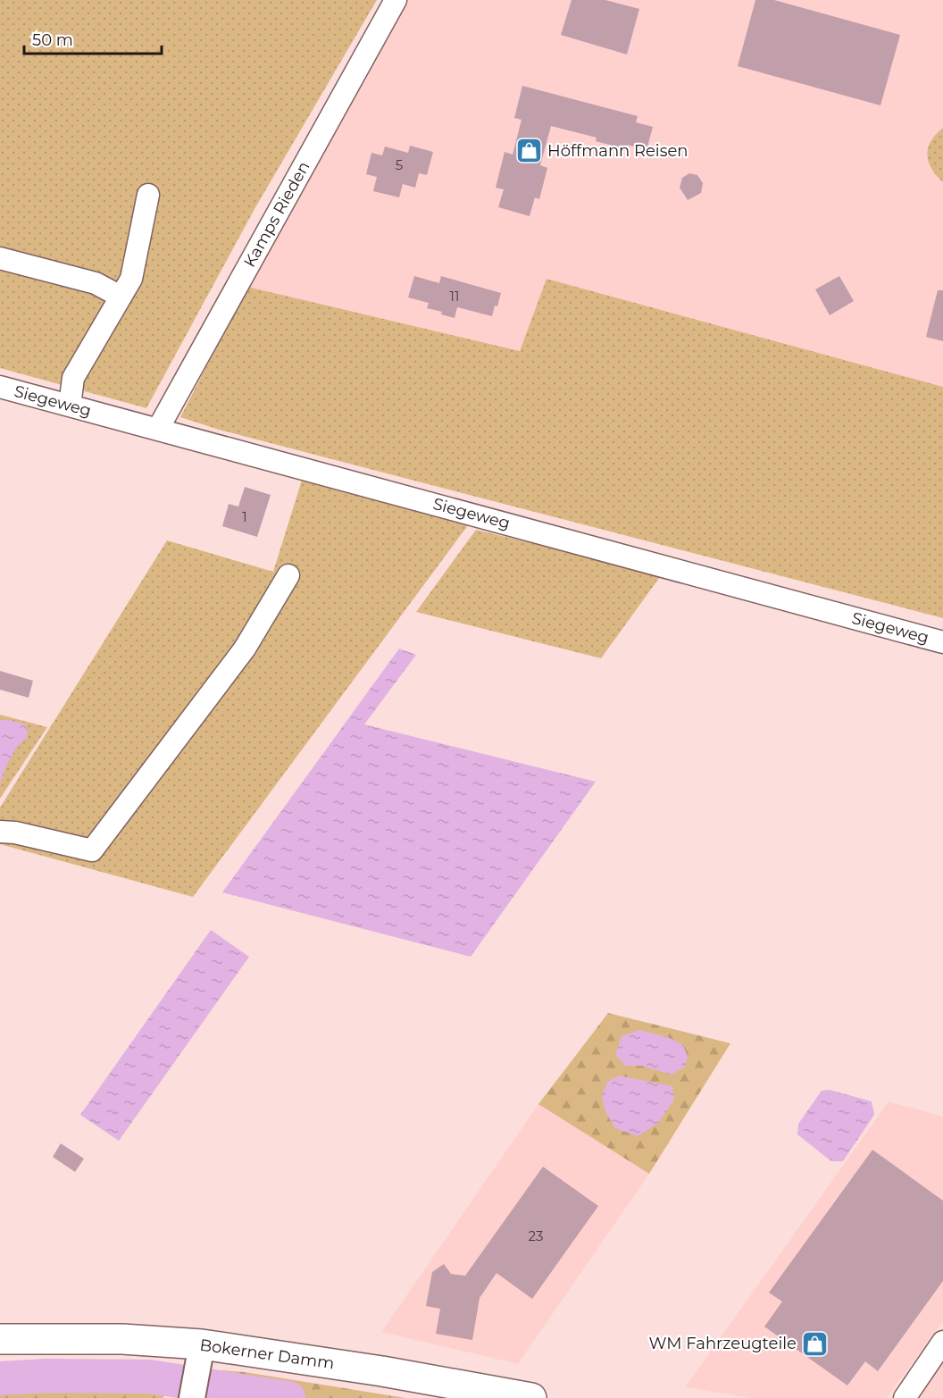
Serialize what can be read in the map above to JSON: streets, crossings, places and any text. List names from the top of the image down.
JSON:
{
  "streets": {
    "main road": ["Bokerner Damm"],
    "street": ["Kamps Rieden", "Siegeweg"]
  },
  "crossings": [
    ["Kamps Rieden", "Siegeweg"]
  ],
  "places": {
    "shop": ["Höffmann Reisen", "WM Fahrzeugteile"]
  },
  "house_numbers": [
    "5",
    "11",
    "1",
    "23"
  ],
  "scale_bar": "50 m"
}
